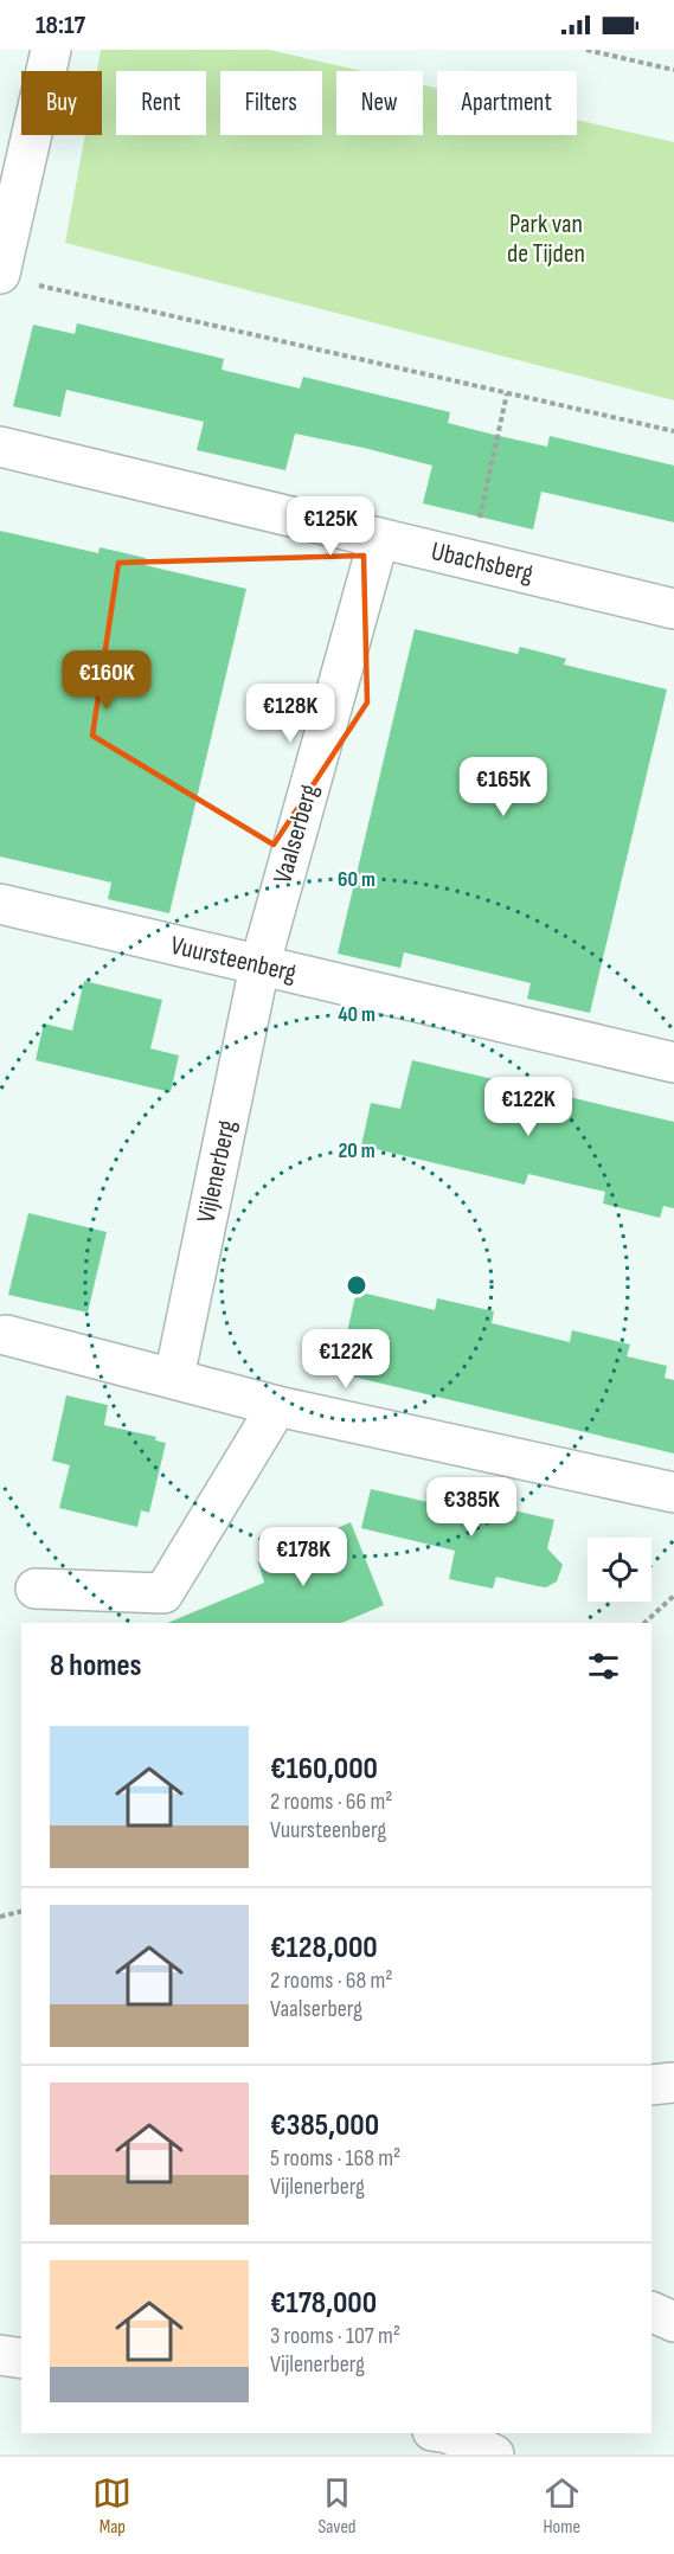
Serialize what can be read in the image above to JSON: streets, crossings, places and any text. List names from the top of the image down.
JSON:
{
  "streets": {
    "street": [
      "Ubachsberg",
      "Vaalserberg",
      "Vuursteenberg",
      "Vijlenerberg"
    ]
  },
  "crossings": [
    ["Ubachsberg", "Vaalserberg"],
    ["Vaalserberg", "Vuursteenberg"],
    ["Vaalserberg", "Vijlenerberg"],
    ["Vuursteenberg", "Vijlenerberg"]
  ],
  "parks": ["Park van de Tijden"],
  "page": {
    "status": "18:17",
    "chip": [
      "Buy",
      "Rent",
      "Filters",
      "New",
      "Apartment"
    ],
    "price": [
      "€125K",
      "€160K",
      "€128K",
      "€165K",
      "€122K",
      "€122K",
      "€385K",
      "€178K"
    ],
    "heading": "8 homes",
    "list": [
      {
        "name": "€160,000",
        "note": "2 rooms · 66 m² · Vuursteenberg"
      },
      {
        "name": "€128,000",
        "note": "2 rooms · 68 m² · Vaalserberg"
      },
      {
        "name": "€385,000",
        "note": "5 rooms · 168 m² · Vijlenerberg"
      },
      {
        "name": "€178,000",
        "note": "3 rooms · 107 m² · Vijlenerberg"
      }
    ],
    "tabs": ["Map", "Saved", "Home"]
  },
  "rings": ["60 m", "40 m", "20 m"]
}
